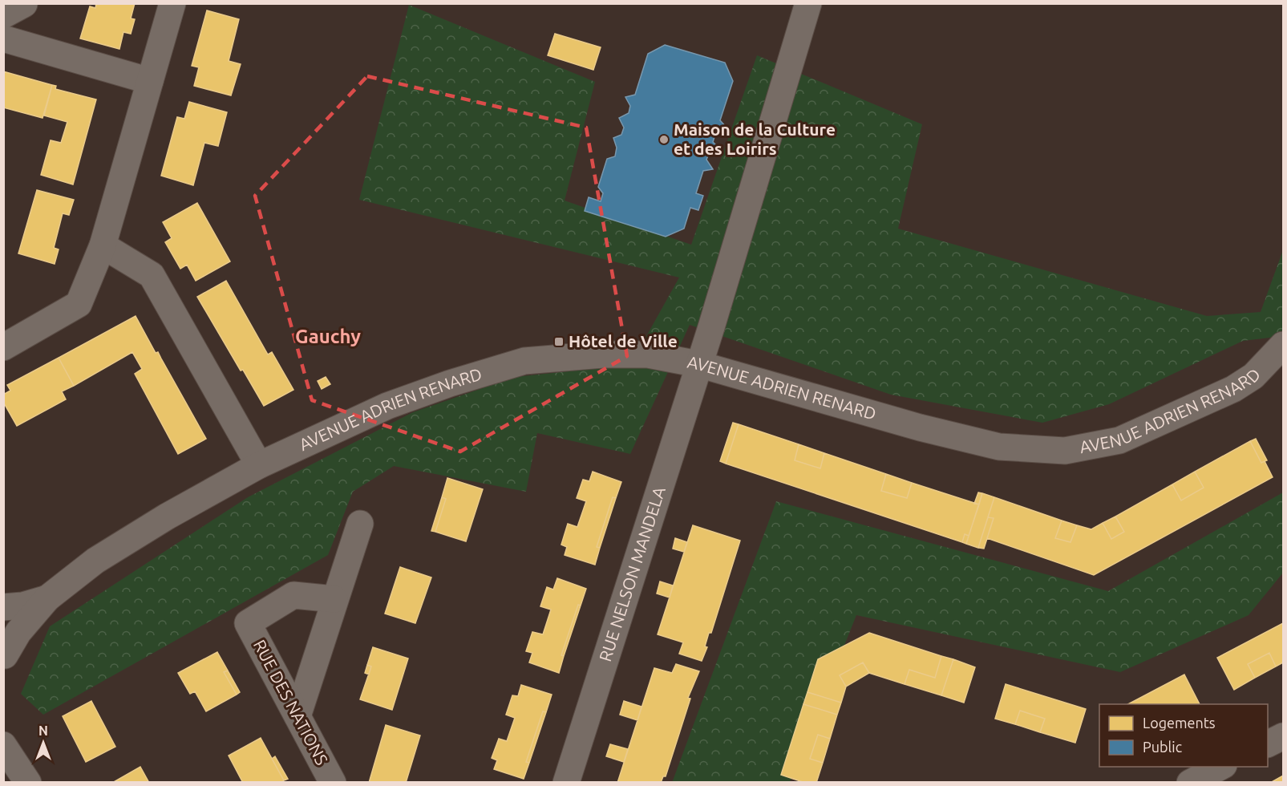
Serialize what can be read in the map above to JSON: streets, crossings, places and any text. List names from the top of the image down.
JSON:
{
  "streets": {
    "street": ["AVENUE ADRIEN RENARD", "RUE NELSON MANDELA", "RUE DES NATIONS"]
  },
  "crossings": [
    ["AVENUE ADRIEN RENARD", "RUE NELSON MANDELA"]
  ],
  "districts": ["Gauchy"],
  "places": {
    "other": ["Maison de la Culture et des Loirirs"],
    "transit": ["Hôtel de Ville"]
  },
  "legend": ["Logements", "Public"],
  "north": "top"
}
